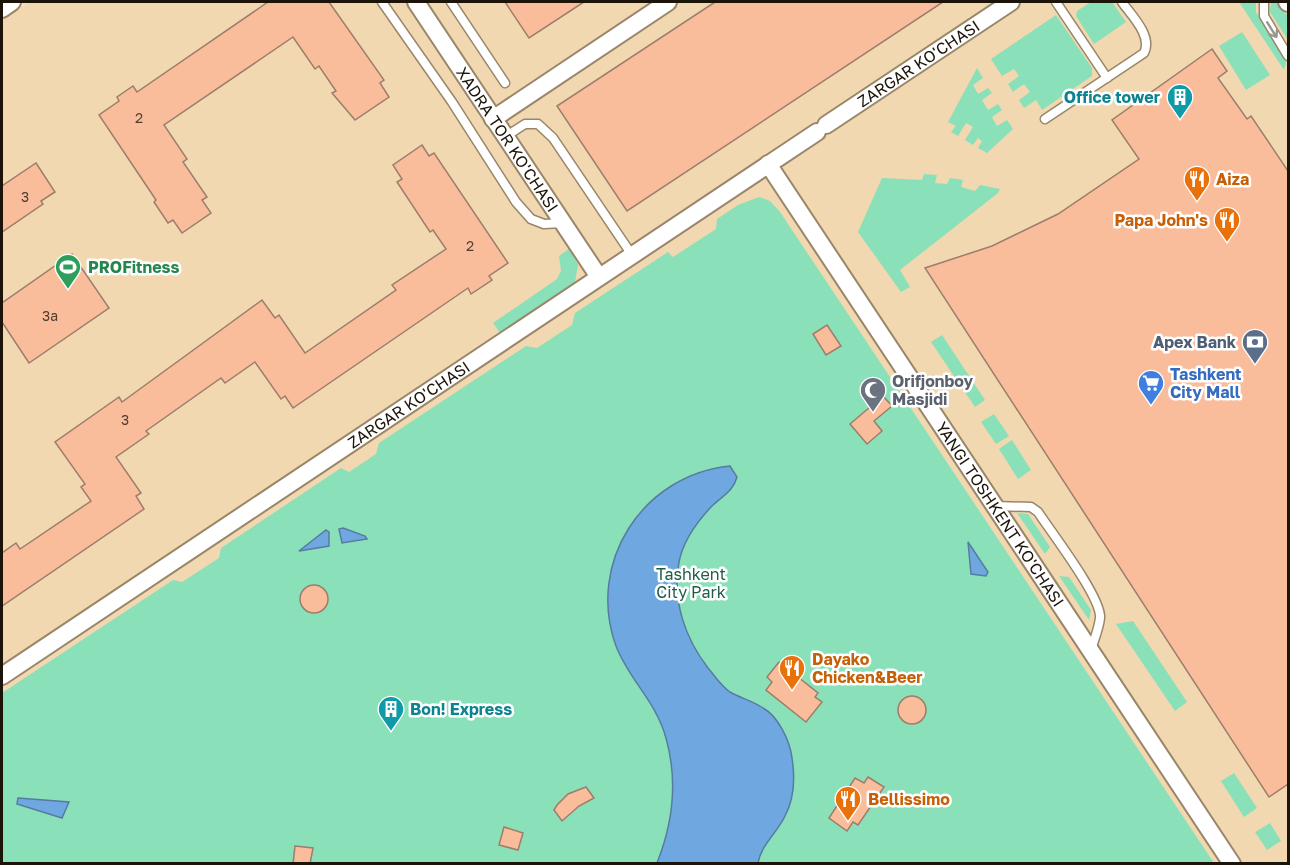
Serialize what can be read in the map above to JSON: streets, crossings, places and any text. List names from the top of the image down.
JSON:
{
  "streets": {
    "street": ["ZARGAR KO'CHASI", "XADRA TOR KO'CHASI", "YANGI TOSHKENT KO'CHASI"]
  },
  "crossings": [
    ["ZARGAR KO'CHASI", "XADRA TOR KO'CHASI"],
    ["ZARGAR KO'CHASI", "YANGI TOSHKENT KO'CHASI"]
  ],
  "parks": ["Tashkent City Park"],
  "places": {
    "building": ["Office tower", "Bon! Express"],
    "restaurant": [
      "Aiza",
      "Papa John's",
      "Dayako Chicken&Beer",
      "Bellissimo"
    ],
    "sports": ["PROFitness"],
    "bank": ["Apex Bank"],
    "supermarket": ["Tashkent City Mall"],
    "mosque": ["Orifjonboy Masjidi"]
  },
  "house_numbers": [
    "2",
    "3",
    "2",
    "3a",
    "3"
  ]
}
